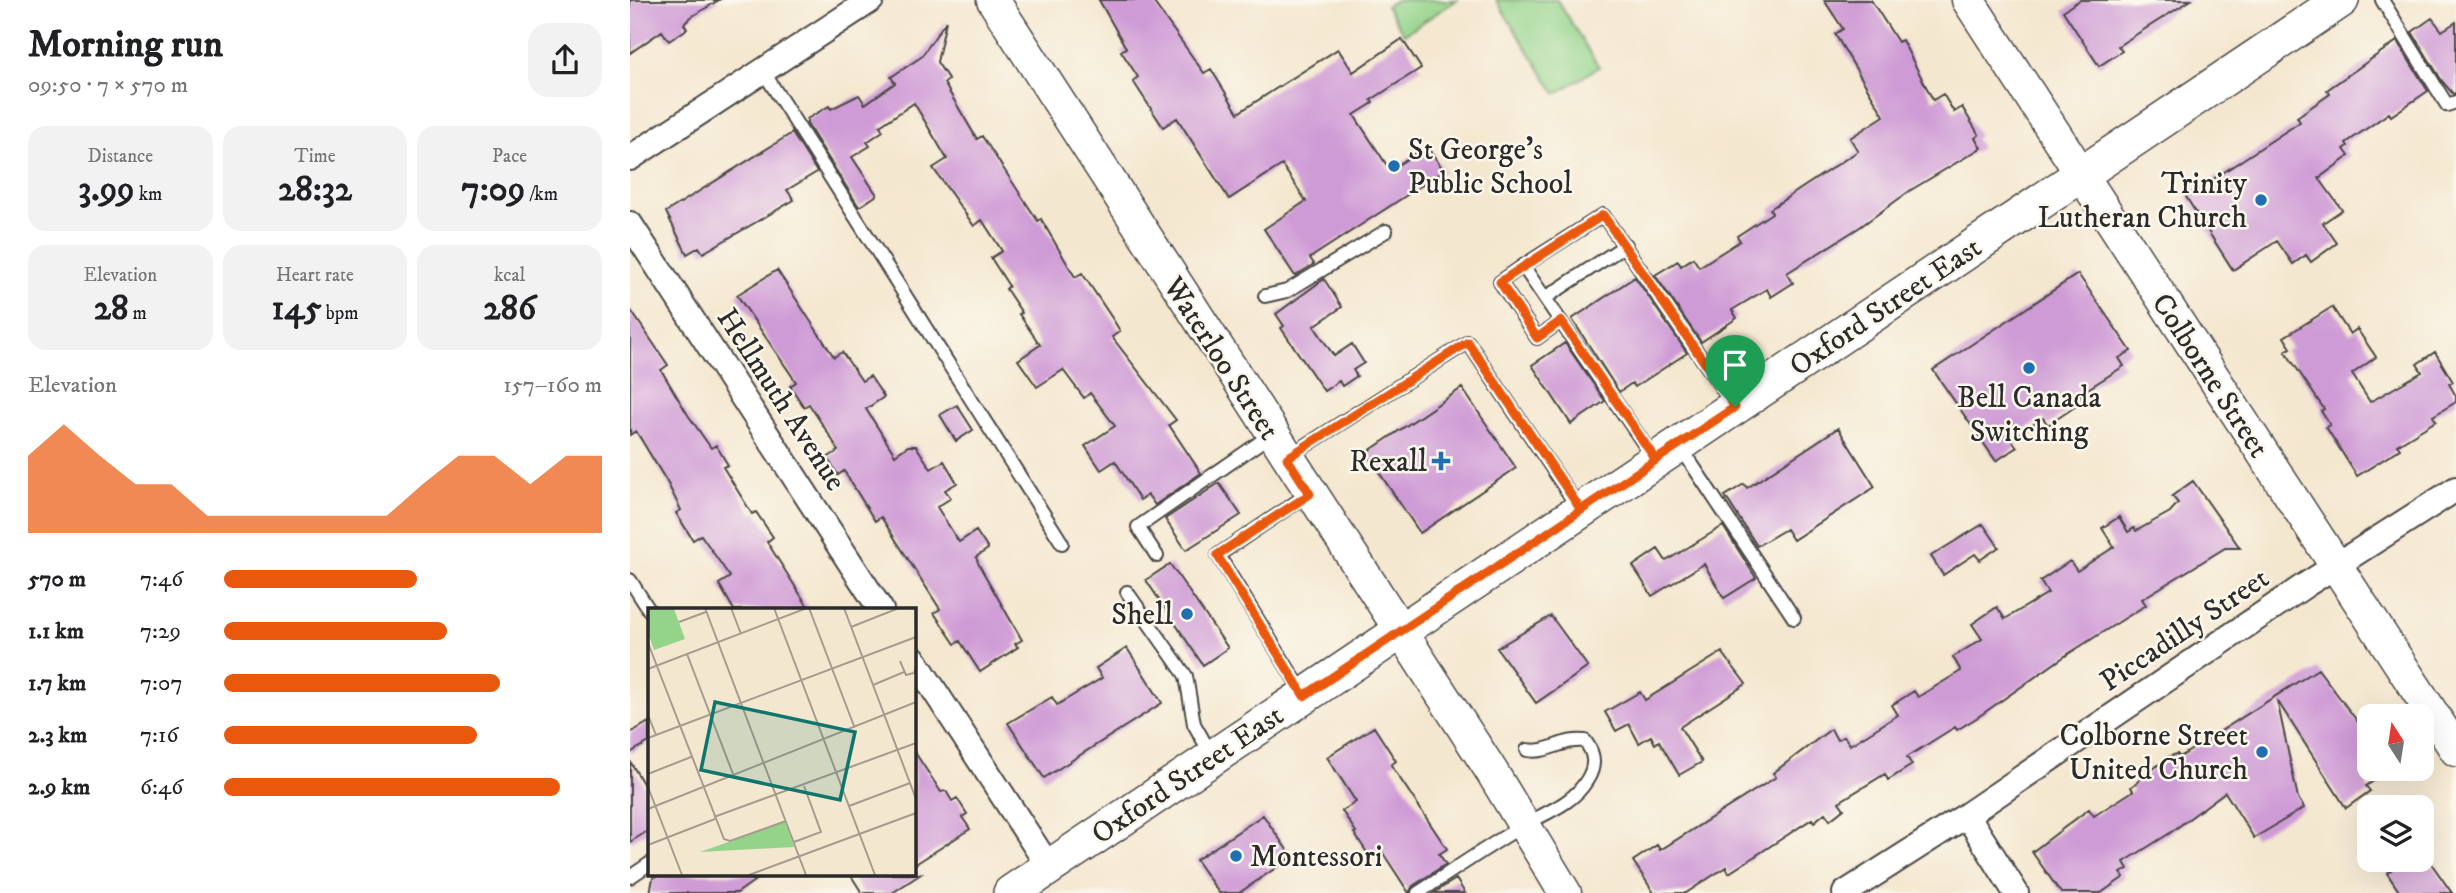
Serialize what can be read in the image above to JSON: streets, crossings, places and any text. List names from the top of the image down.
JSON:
{
  "streets": {
    "main road": ["Oxford Street East"],
    "street": [
      "Waterloo Street",
      "Colborne Street",
      "Hellmuth Avenue",
      "Piccadilly Street"
    ]
  },
  "crossings": [
    ["Oxford Street East", "Waterloo Street"],
    ["Oxford Street East", "Colborne Street"],
    ["Colborne Street", "Piccadilly Street"]
  ],
  "places": {
    "other": [
      "St George's Public School",
      "Trinity Lutheran Church",
      "Bell Canada Switching",
      "Shell",
      "Colborne Street United Church",
      "Montessori"
    ],
    "health": ["Rexall"]
  },
  "north": "top",
  "page": {
    "heading": ["Morning run", "09:50 · 7 × 570 m"],
    "stats": [
      ["Distance", "3.99 km"],
      ["Time", "28:32"],
      ["Pace", "7:09 /km"],
      ["Elevation", "28 m"],
      ["Heart rate", "145 bpm"],
      ["kcal", "286"]
    ],
    "chart": ["Elevation", "157–160 m"],
    "list": [
      {
        "name": "570 m",
        "note": "7:46"
      },
      {
        "name": "1.1 km",
        "note": "7:29"
      },
      {
        "name": "1.7 km",
        "note": "7:07"
      },
      {
        "name": "2.3 km",
        "note": "7:16"
      },
      {
        "name": "2.9 km",
        "note": "6:46"
      }
    ]
  }
}
